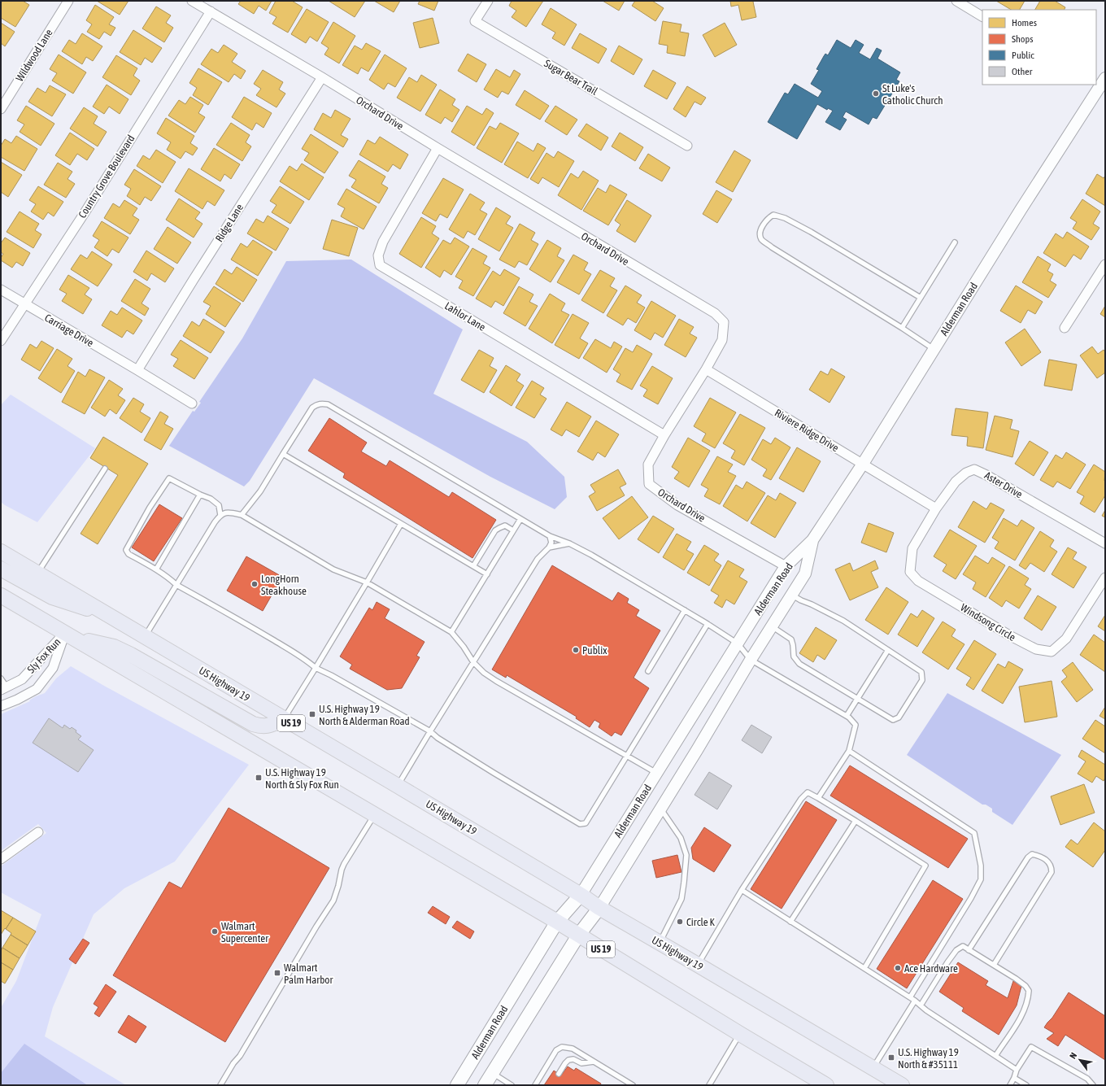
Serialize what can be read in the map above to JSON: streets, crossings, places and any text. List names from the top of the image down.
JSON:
{
  "streets": {
    "highway": ["US Highway 19", "US 19"],
    "main road": ["Alderman Road"],
    "street": [
      "Wildwood Lane",
      "Sugar Bear Trail",
      "Orchard Drive",
      "Country Grove Boulevard",
      "Ridge Lane",
      "Lahlor Lane",
      "Carriage Drive",
      "Riviere Ridge Drive",
      "Aster Drive",
      "Windsong Circle",
      "Sly Fox Run"
    ]
  },
  "crossings": [
    ["Orchard Drive", "Country Grove Boulevard"],
    ["Orchard Drive", "Ridge Lane"],
    ["Orchard Drive", "Alderman Road"],
    ["Orchard Drive", "Lahlor Lane"],
    ["Orchard Drive", "Riviere Ridge Drive"],
    ["Country Grove Boulevard", "Carriage Drive"],
    ["Ridge Lane", "Carriage Drive"],
    ["Alderman Road", "Riviere Ridge Drive"],
    ["Alderman Road", "US Highway 19"],
    ["Alderman Road", "US 19"],
    ["Aster Drive", "Windsong Circle"],
    ["Sly Fox Run", "US 19"]
  ],
  "places": {
    "other": [
      "St Luke's Catholic Church",
      "LongHorn Steakhouse",
      "Publix",
      "Circle K",
      "Walmart Supercenter",
      "Ace Hardware"
    ],
    "transit": [
      "U.S. Highway 19 North & Alderman Road",
      "U.S. Highway 19 North & Sly Fox Run",
      "Walmart Palm Harbor",
      "U.S. Highway 19 North & #35111"
    ]
  },
  "legend": [
    "Homes",
    "Shops",
    "Public",
    "Other"
  ],
  "north": "top left"
}
